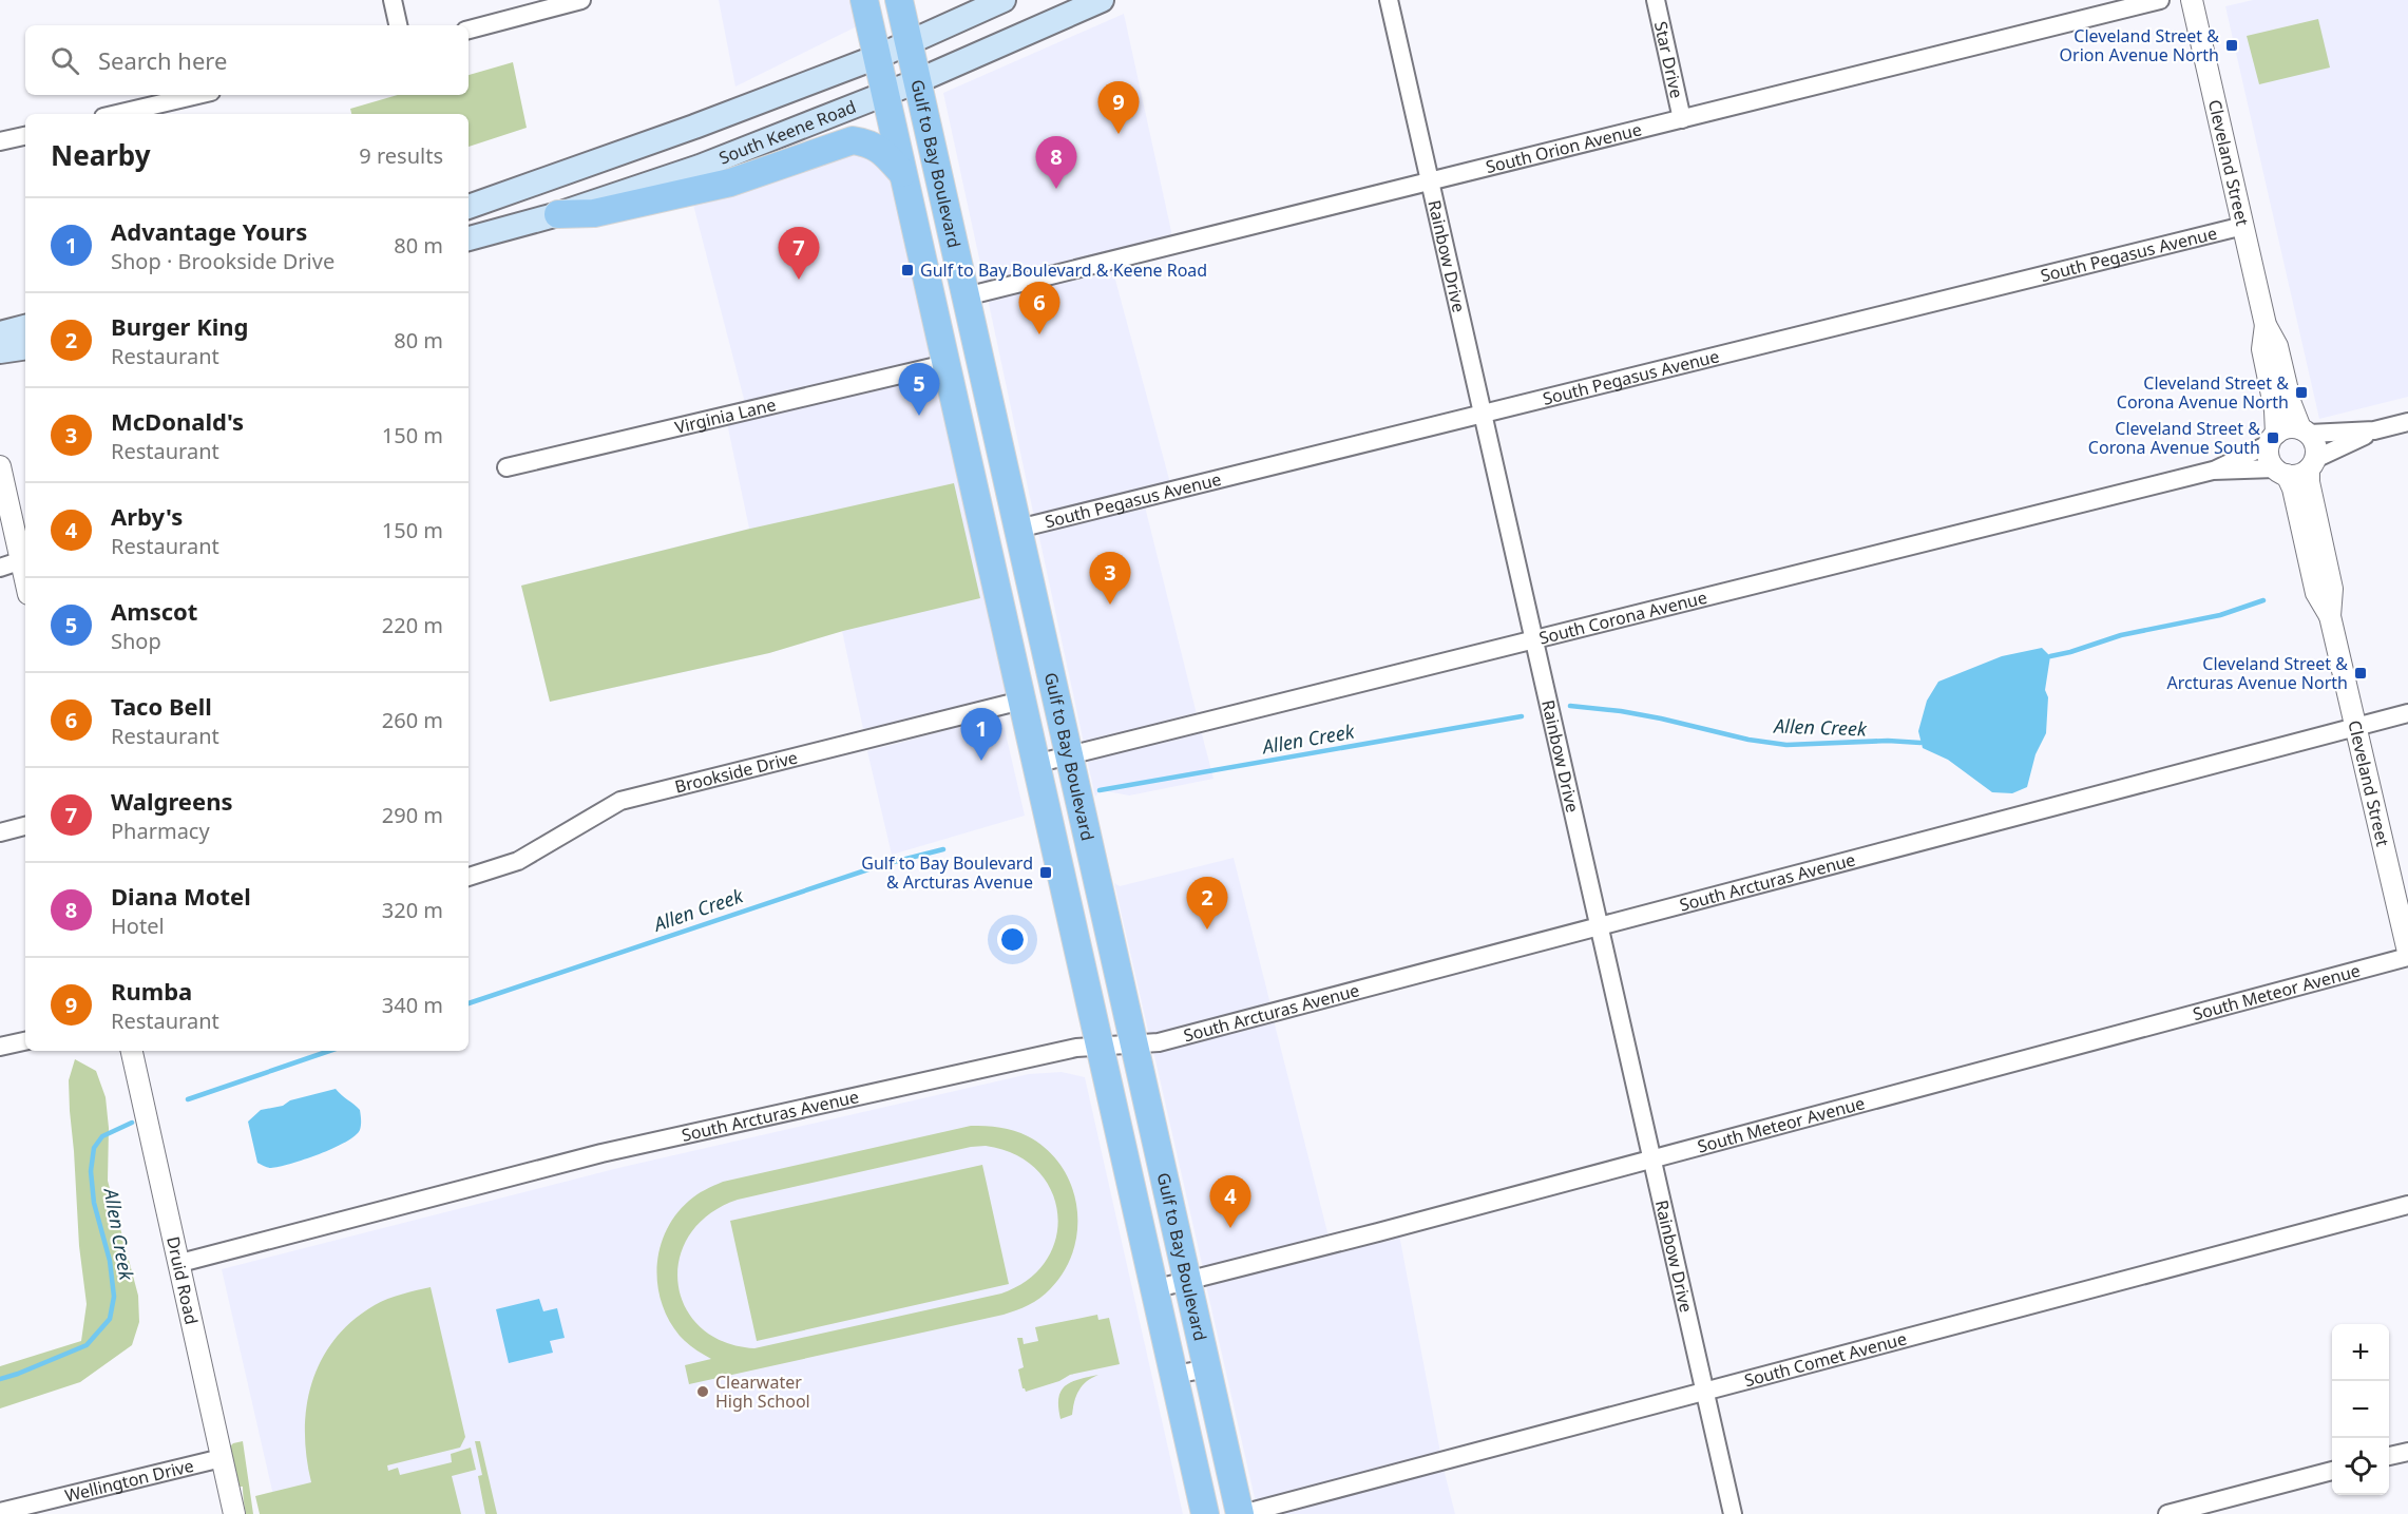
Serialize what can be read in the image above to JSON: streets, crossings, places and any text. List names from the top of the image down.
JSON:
{
  "streets": {
    "main road": ["South Keene Road", "Gulf to Bay Boulevard"],
    "street": [
      "Star Drive",
      "South Orion Avenue",
      "Cleveland Street",
      "South Pegasus Avenue",
      "Rainbow Drive",
      "Virginia Lane",
      "South Corona Avenue",
      "Brookside Drive",
      "South Arcturas Avenue",
      "South Meteor Avenue",
      "Druid Road",
      "South Comet Avenue",
      "Wellington Drive"
    ]
  },
  "crossings": [
    ["Star Drive", "South Orion Avenue"],
    ["South Keene Road", "Gulf to Bay Boulevard"],
    ["South Orion Avenue", "Gulf to Bay Boulevard"],
    ["South Orion Avenue", "Rainbow Drive"],
    ["Cleveland Street", "South Pegasus Avenue"],
    ["Cleveland Street", "South Corona Avenue"],
    ["Cleveland Street", "South Arcturas Avenue"],
    ["Gulf to Bay Boulevard", "South Pegasus Avenue"],
    ["Gulf to Bay Boulevard", "Virginia Lane"],
    ["Gulf to Bay Boulevard", "South Corona Avenue"],
    ["Gulf to Bay Boulevard", "Brookside Drive"],
    ["Gulf to Bay Boulevard", "South Arcturas Avenue"],
    ["Gulf to Bay Boulevard", "South Meteor Avenue"],
    ["Gulf to Bay Boulevard", "South Comet Avenue"],
    ["South Pegasus Avenue", "Rainbow Drive"],
    ["Rainbow Drive", "South Corona Avenue"],
    ["Rainbow Drive", "South Arcturas Avenue"],
    ["Rainbow Drive", "South Meteor Avenue"],
    ["Rainbow Drive", "South Comet Avenue"],
    ["South Arcturas Avenue", "Druid Road"],
    ["Druid Road", "Wellington Drive"]
  ],
  "water": ["Allen Creek"],
  "places": {
    "transit": [
      "Cleveland Street & Orion Avenue North",
      "Gulf to Bay Boulevard & Keene Road",
      "Cleveland Street & Corona Avenue North",
      "Cleveland Street & Corona Avenue South",
      "Cleveland Street & Arcturas Avenue North",
      "Gulf to Bay Boulevard & Arcturas Avenue"
    ],
    "other": ["Clearwater High School"]
  },
  "page": {
    "search": "Search here",
    "pins": [
      "9",
      "8",
      "7",
      "6",
      "5",
      "3",
      "1",
      "2",
      "4"
    ],
    "heading": ["Nearby", "9 results"],
    "list": [
      {
        "mark": "1",
        "name": "Advantage Yours",
        "note": "Shop · Brookside Drive",
        "value": "80 m"
      },
      {
        "mark": "2",
        "name": "Burger King",
        "note": "Restaurant",
        "value": "80 m"
      },
      {
        "mark": "3",
        "name": "McDonald's",
        "note": "Restaurant",
        "value": "150 m"
      },
      {
        "mark": "4",
        "name": "Arby's",
        "note": "Restaurant",
        "value": "150 m"
      },
      {
        "mark": "5",
        "name": "Amscot",
        "note": "Shop",
        "value": "220 m"
      },
      {
        "mark": "6",
        "name": "Taco Bell",
        "note": "Restaurant",
        "value": "260 m"
      },
      {
        "mark": "7",
        "name": "Walgreens",
        "note": "Pharmacy",
        "value": "290 m"
      },
      {
        "mark": "8",
        "name": "Diana Motel",
        "note": "Hotel",
        "value": "320 m"
      },
      {
        "mark": "9",
        "name": "Rumba",
        "note": "Restaurant",
        "value": "340 m"
      }
    ],
    "map_buttons": ["+", "−"]
  }
}
